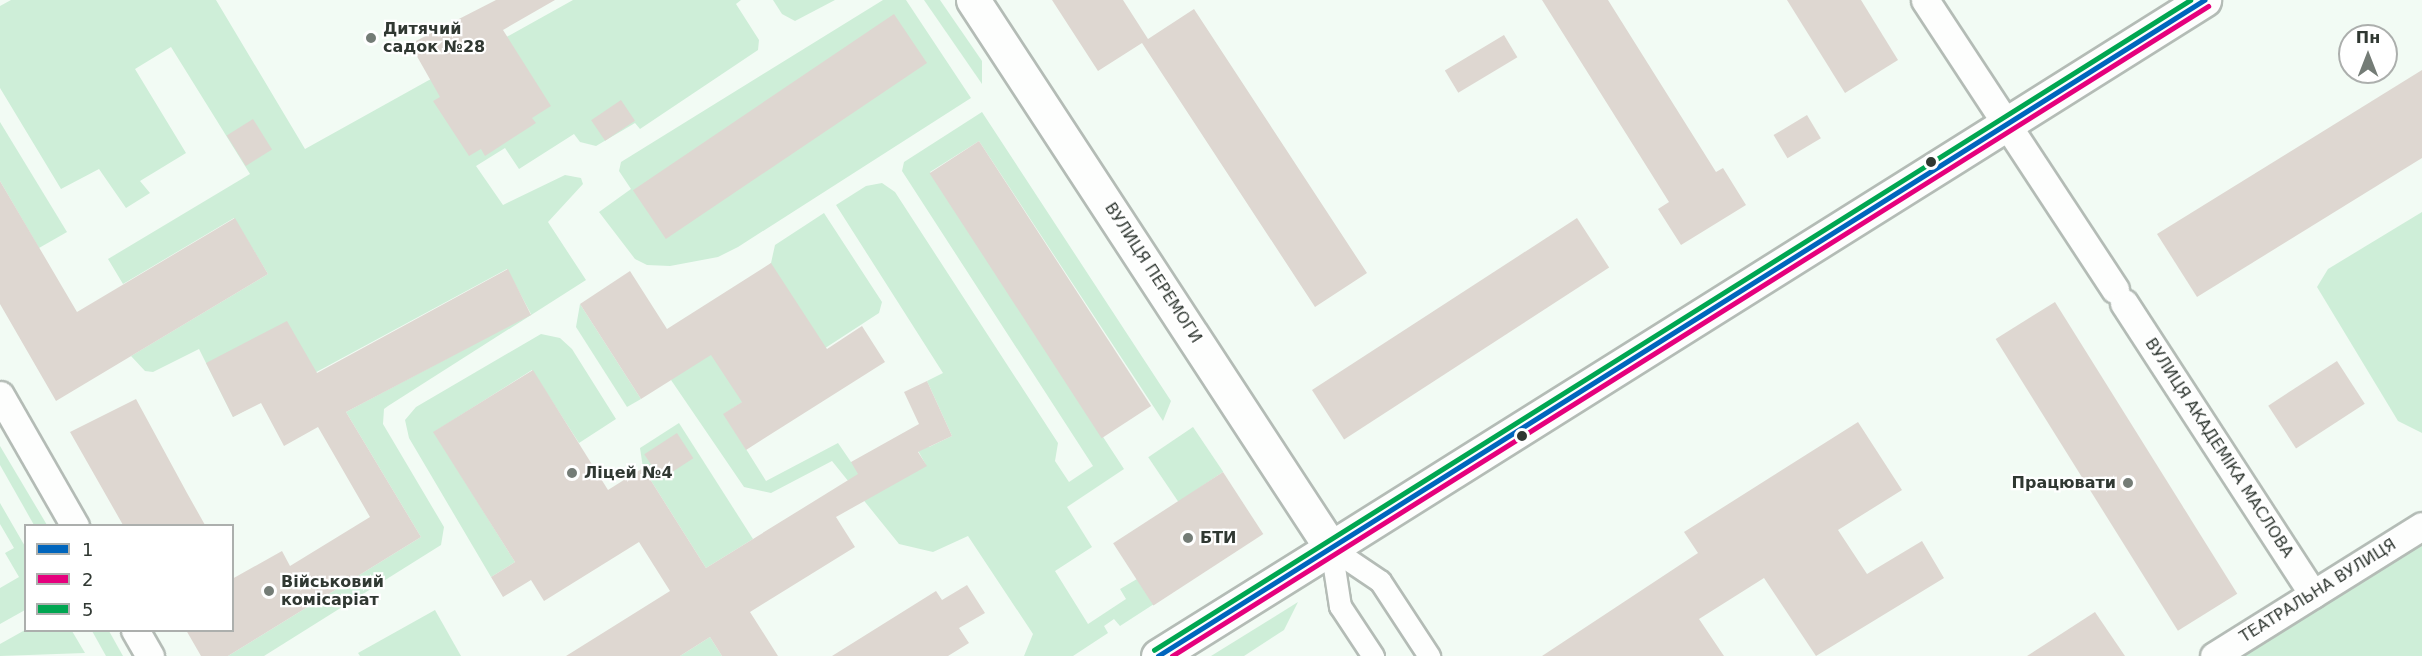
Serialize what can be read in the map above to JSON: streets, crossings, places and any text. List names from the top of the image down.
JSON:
{
  "streets": {
    "main road": ["ВУЛИЦЯ ПЕРЕМОГИ"],
    "street": ["ВУЛИЦЯ АКАДЕМІКА МАСЛОВА", "ТЕАТРАЛЬНА ВУЛИЦЯ"]
  },
  "crossings": [
    ["ВУЛИЦЯ АКАДЕМІКА МАСЛОВА", "ТЕАТРАЛЬНА ВУЛИЦЯ"]
  ],
  "places": [
    "Дитячий садок №28",
    "Ліцей №4",
    "Працювати",
    "БТИ",
    "Військовий комісаріат"
  ],
  "lines": ["transit line 1", "transit line 5", "transit line 2"],
  "legend": ["1", "2", "5"],
  "north": "top"
}
